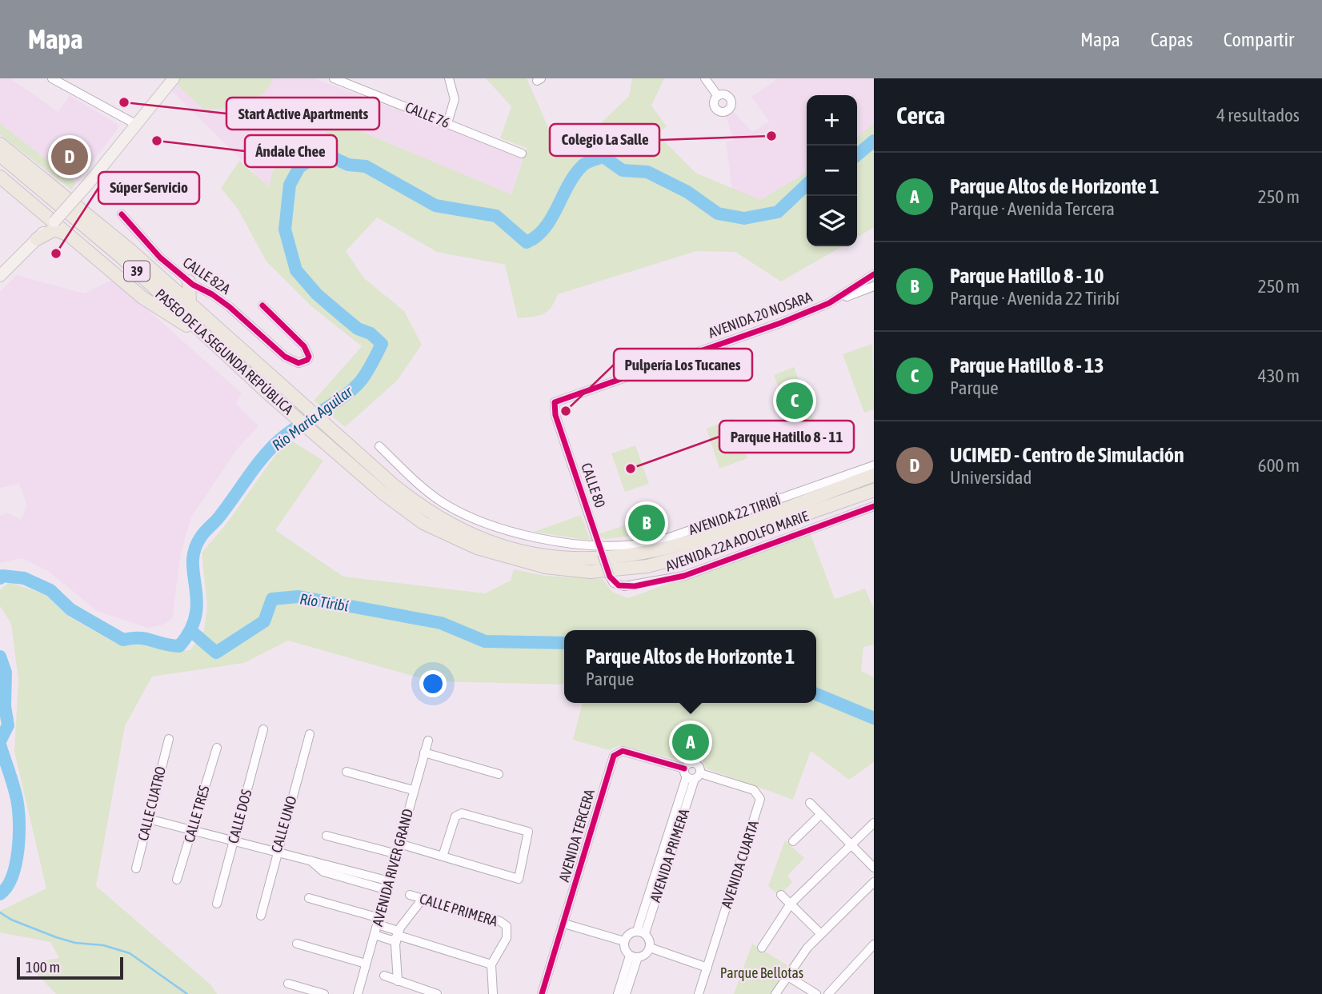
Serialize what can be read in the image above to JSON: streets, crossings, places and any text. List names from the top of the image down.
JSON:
{
  "streets": {
    "highway": ["39", "PASEO DE LA SEGUNDA REPÚBLICA"],
    "street": [
      "CALLE 76",
      "CALLE 82A",
      "AVENIDA 20 NOSARA",
      "CALLE 80",
      "AVENIDA 22 TIRIBÍ",
      "AVENIDA 22A ADOLFO MARIE",
      "CALLE CUATRO",
      "CALLE TRES",
      "CALLE DOS",
      "CALLE UNO",
      "AVENIDA TERCERA",
      "AVENIDA PRIMERA",
      "AVENIDA CUARTA",
      "AVENIDA RIVER GRAND",
      "CALLE PRIMERA"
    ]
  },
  "crossings": [
    ["AVENIDA 20 NOSARA", "CALLE 80"],
    ["CALLE 80", "AVENIDA 22 TIRIBÍ"],
    ["CALLE 80", "AVENIDA 22A ADOLFO MARIE"],
    ["AVENIDA TERCERA", "AVENIDA PRIMERA"],
    ["AVENIDA TERCERA", "AVENIDA CUARTA"],
    ["AVENIDA PRIMERA", "AVENIDA CUARTA"]
  ],
  "water": ["Río María Aguilar", "Río Tiribí"],
  "parks": ["Parque Bellotas"],
  "places": [
    "Start Active Apartments",
    "Colegio La Salle",
    "Ándale Chee",
    "Súper Servicio",
    "Pulpería Los Tucanes",
    "Parque Hatillo 8 - 11"
  ],
  "scale_bar": "100 m",
  "page": {
    "header": "Mapa",
    "nav": ["Mapa", "Capas", "Compartir"],
    "heading": ["Cerca", "4 resultados"],
    "map_buttons": ["+", "−"],
    "pins": [
      "D",
      "C",
      "B",
      "A"
    ],
    "list": [
      {
        "mark": "A",
        "name": "Parque Altos de Horizonte 1",
        "note": "Parque · Avenida Tercera",
        "value": "250 m"
      },
      {
        "mark": "B",
        "name": "Parque Hatillo 8 - 10",
        "note": "Parque · Avenida 22 Tiribí",
        "value": "250 m"
      },
      {
        "mark": "C",
        "name": "Parque Hatillo 8 - 13",
        "note": "Parque",
        "value": "430 m"
      },
      {
        "mark": "D",
        "name": "UCIMED - Centro de Simulación",
        "note": "Universidad",
        "value": "600 m"
      }
    ],
    "popup": ["Parque Altos de Horizonte 1", "Parque"],
    "scale": "100 m"
  }
}
